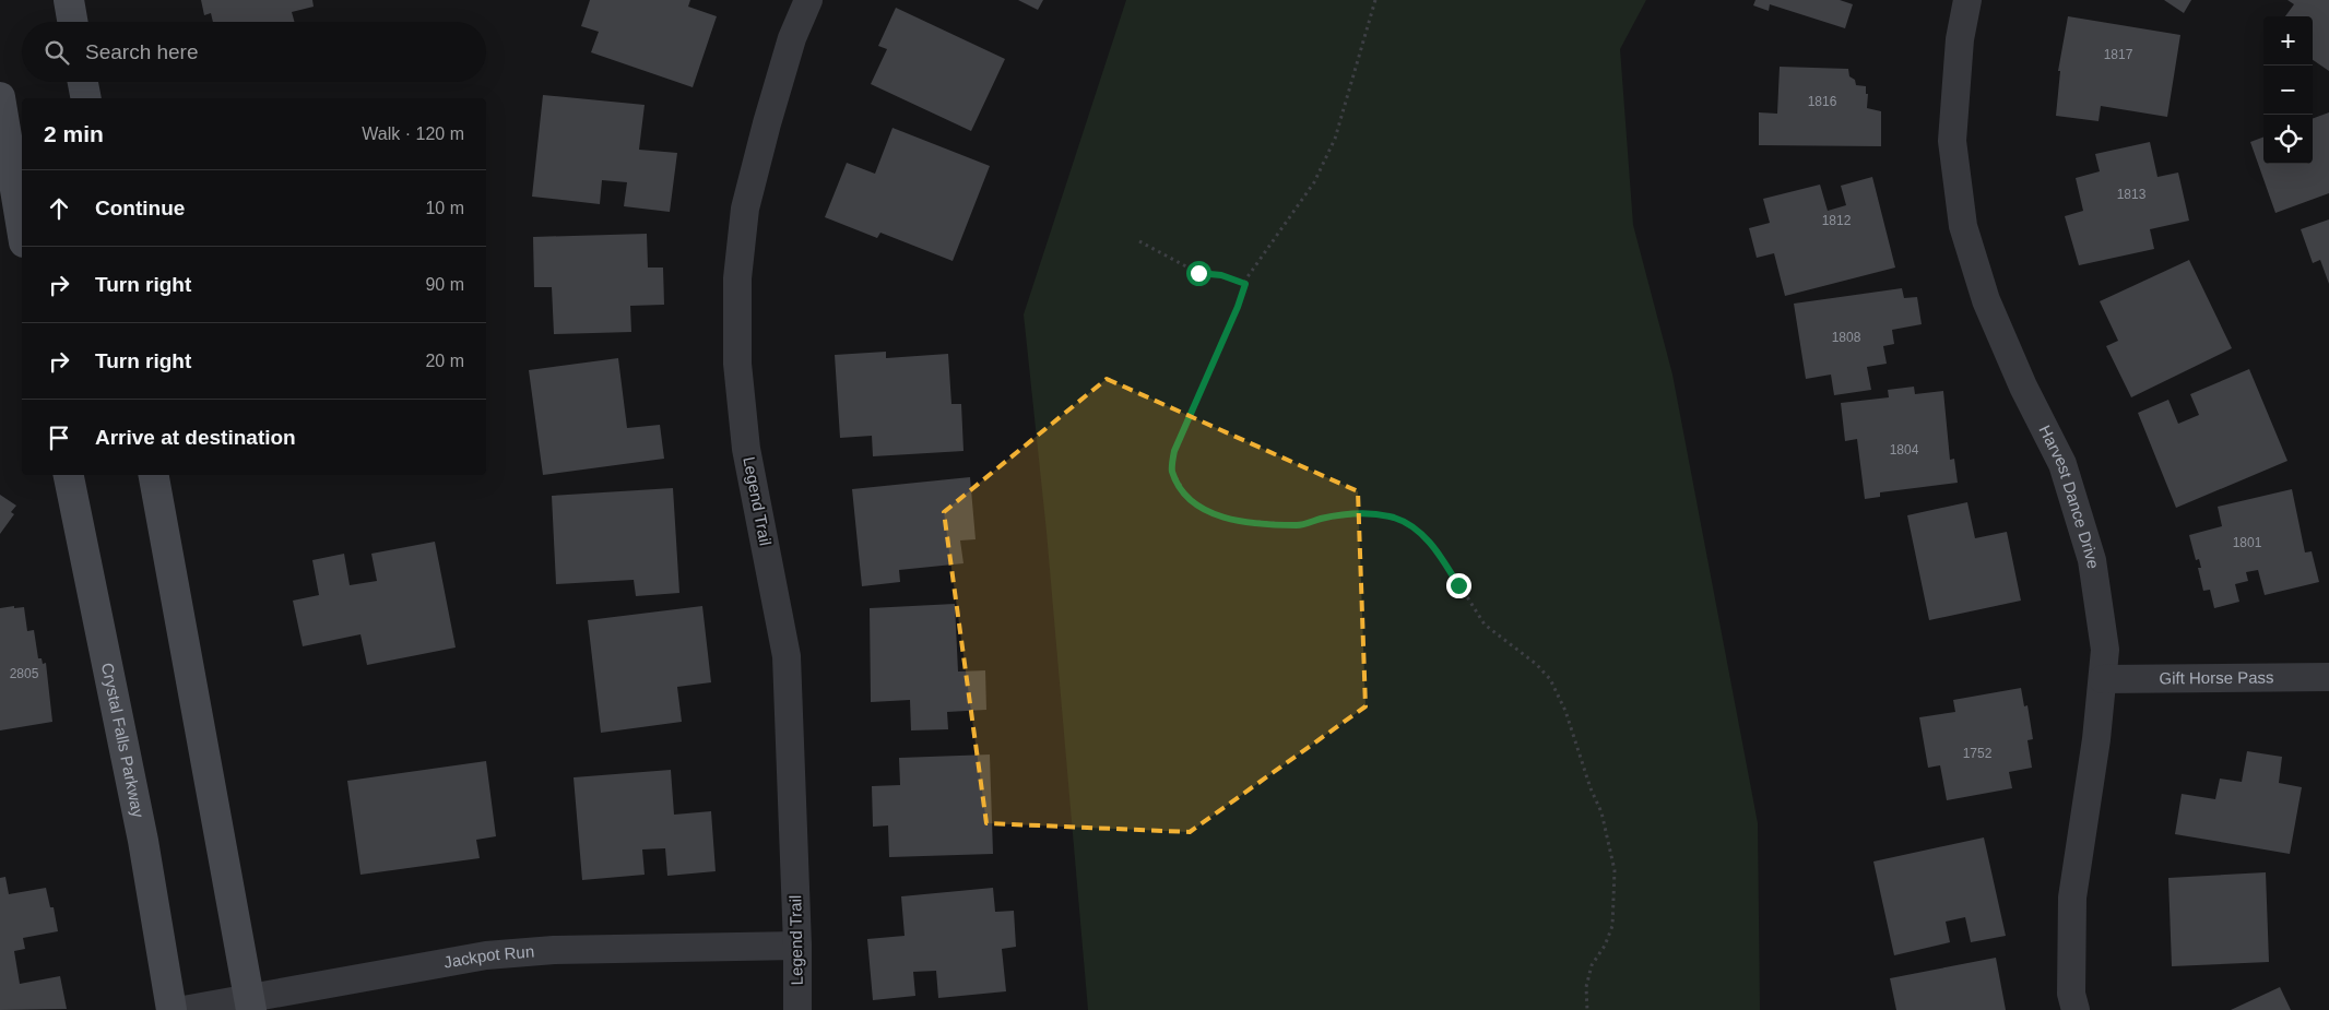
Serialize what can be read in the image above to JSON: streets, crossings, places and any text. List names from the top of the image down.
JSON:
{
  "streets": {
    "street": [
      "Harvest Dance Drive",
      "Legend Trail",
      "Gift Horse Pass",
      "Crystal Falls Parkway",
      "Jackpot Run"
    ]
  },
  "crossings": [
    ["Harvest Dance Drive", "Gift Horse Pass"],
    ["Legend Trail", "Jackpot Run"]
  ],
  "house_numbers": [
    "1817",
    "1816",
    "1813",
    "1812",
    "1808",
    "1804",
    "1801",
    "2805",
    "1752"
  ],
  "page": {
    "map_buttons": ["+", "−"],
    "search": "Search here",
    "heading": ["2 min", "Walk · 120 m"],
    "list": [
      ["Continue", "10 m"],
      ["Turn right", "90 m"],
      ["Turn right", "20 m"],
      "Arrive at destination"
    ]
  }
}
